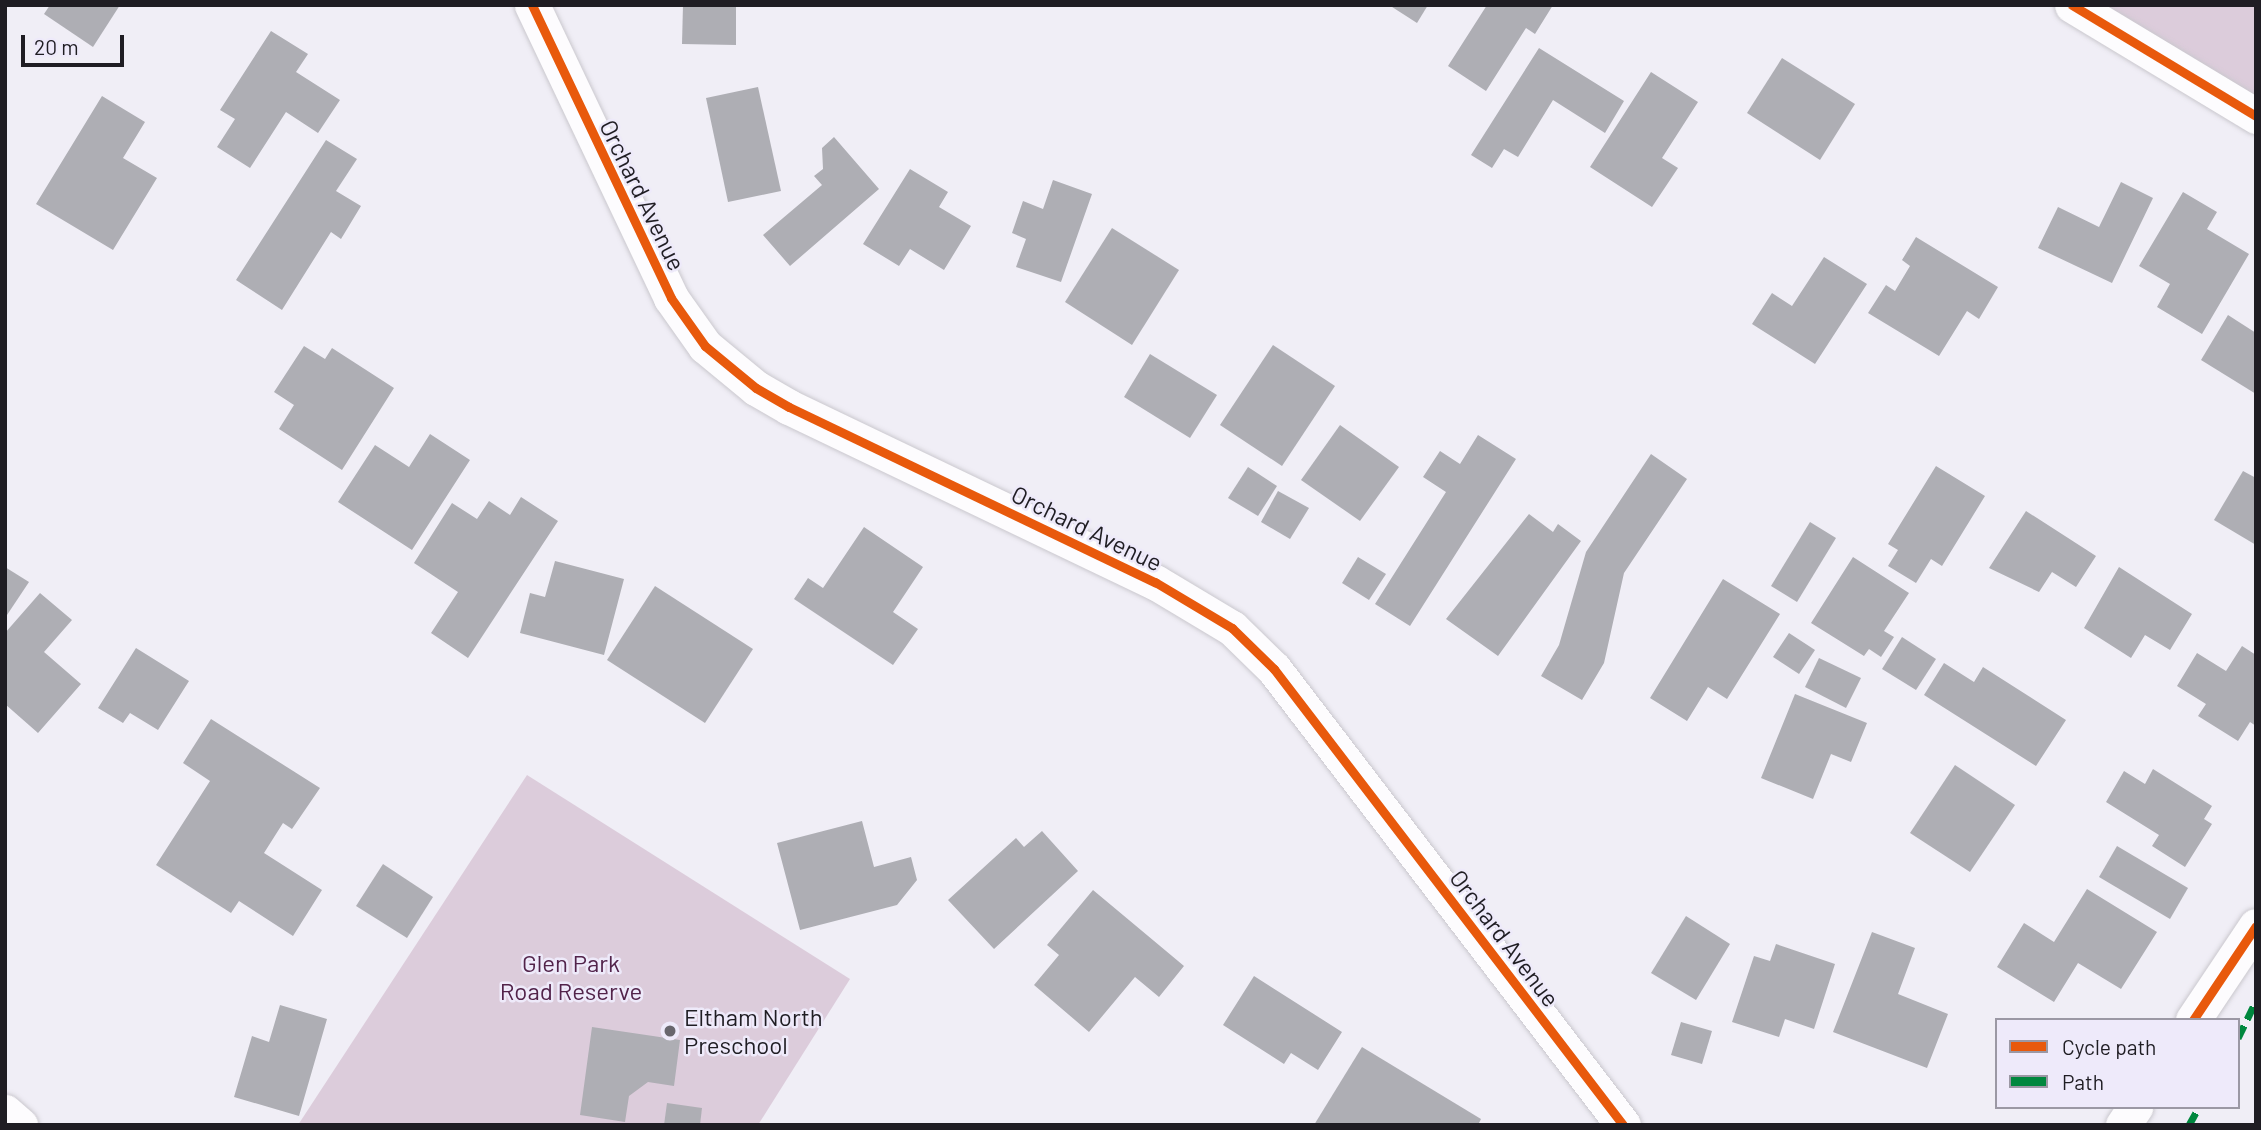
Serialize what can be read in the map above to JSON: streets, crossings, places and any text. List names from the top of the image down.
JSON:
{
  "streets": {
    "street": ["Orchard Avenue"]
  },
  "parks": ["Glen Park Road Reserve"],
  "places": ["Eltham North Preschool"],
  "legend": ["Cycle path", "Path"],
  "scale_bar": "20 m"
}
